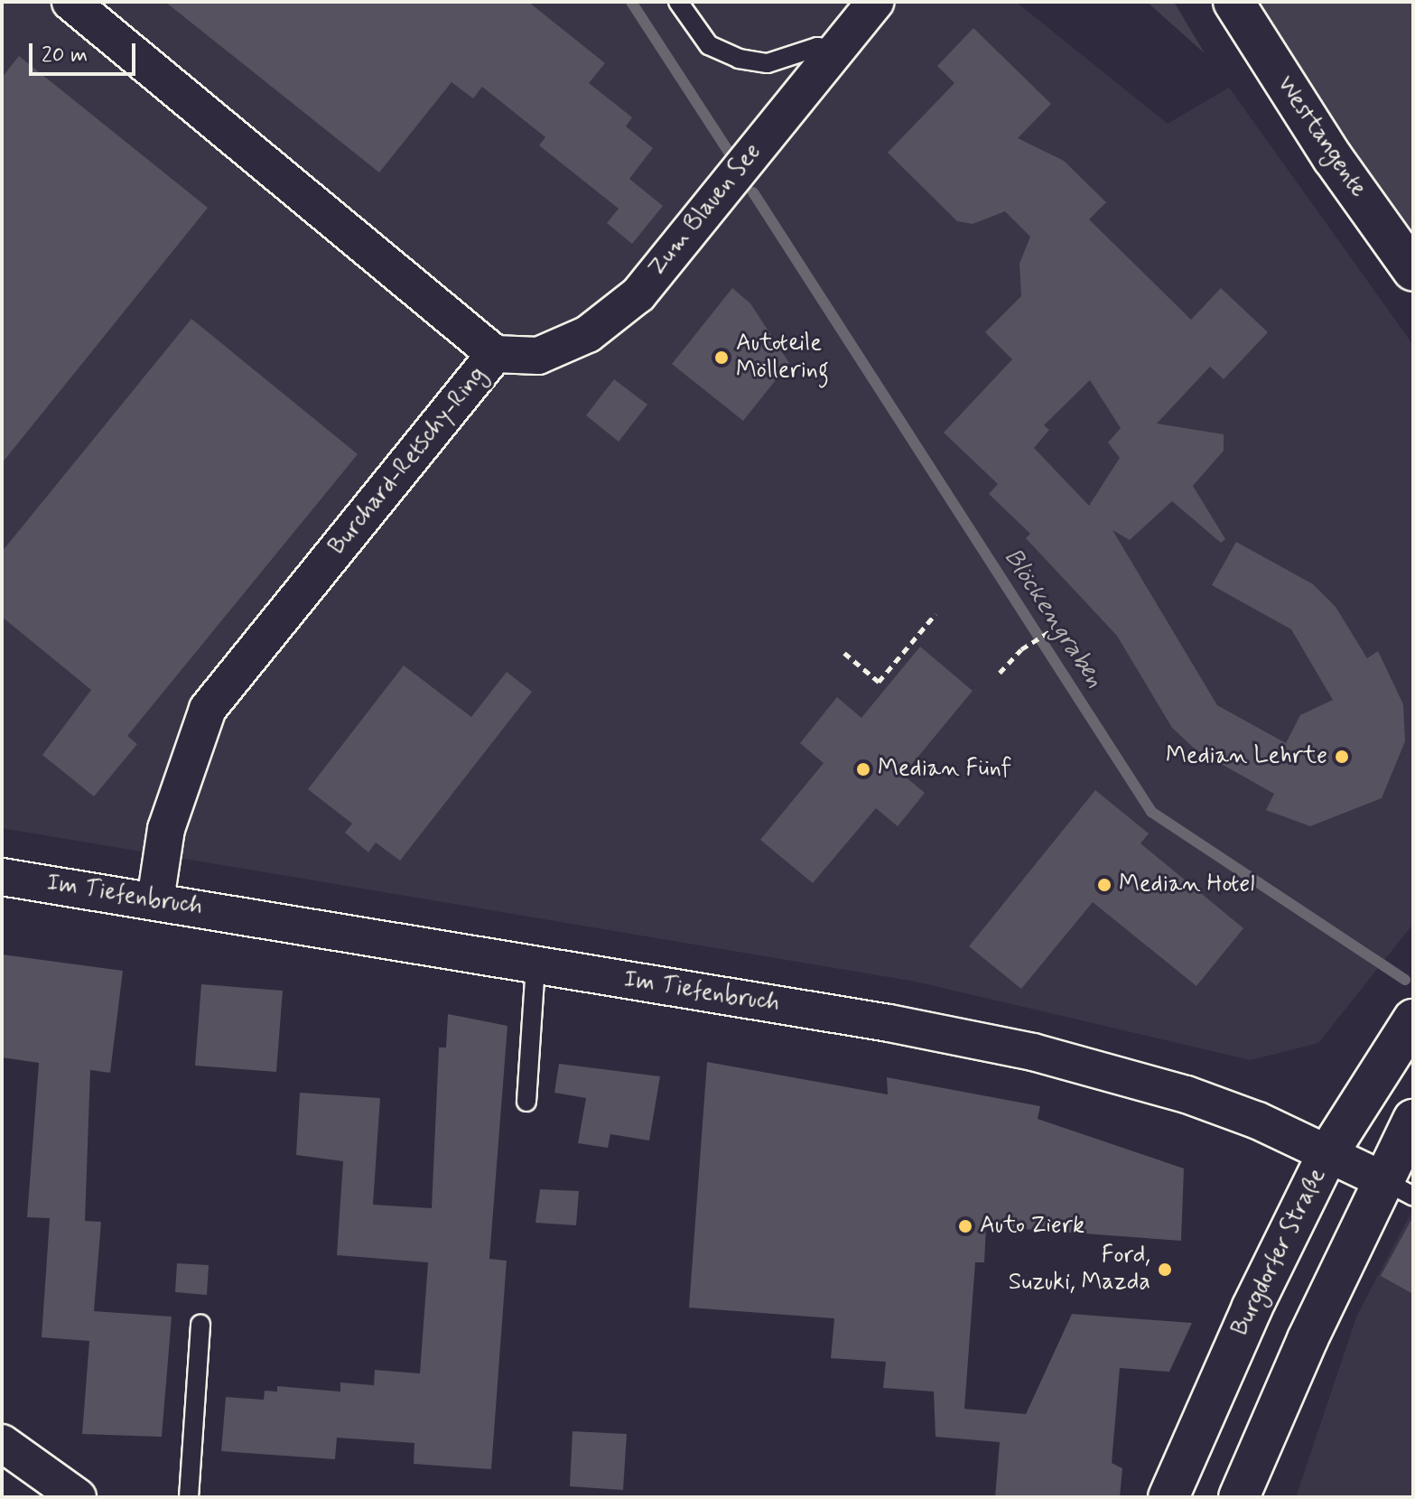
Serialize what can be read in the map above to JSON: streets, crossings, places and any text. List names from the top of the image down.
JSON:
{
  "streets": {
    "main road": ["Westtangente", "Burgdorfer Straße"],
    "street": ["Zum Blauen See", "Burchard-Retschy-Ring", "Im Tiefenbruch"]
  },
  "crossings": [
    ["Zum Blauen See", "Burchard-Retschy-Ring"],
    ["Burchard-Retschy-Ring", "Im Tiefenbruch"],
    ["Im Tiefenbruch", "Burgdorfer Straße"]
  ],
  "water": ["Blöckengraben"],
  "places": [
    "Autoteile Möllering",
    "Median Lehrte",
    "Median Fünf",
    "Median Hotel",
    "Auto Zierk",
    "Ford, Suzuki, Mazda"
  ],
  "scale_bar": "20 m"
}
